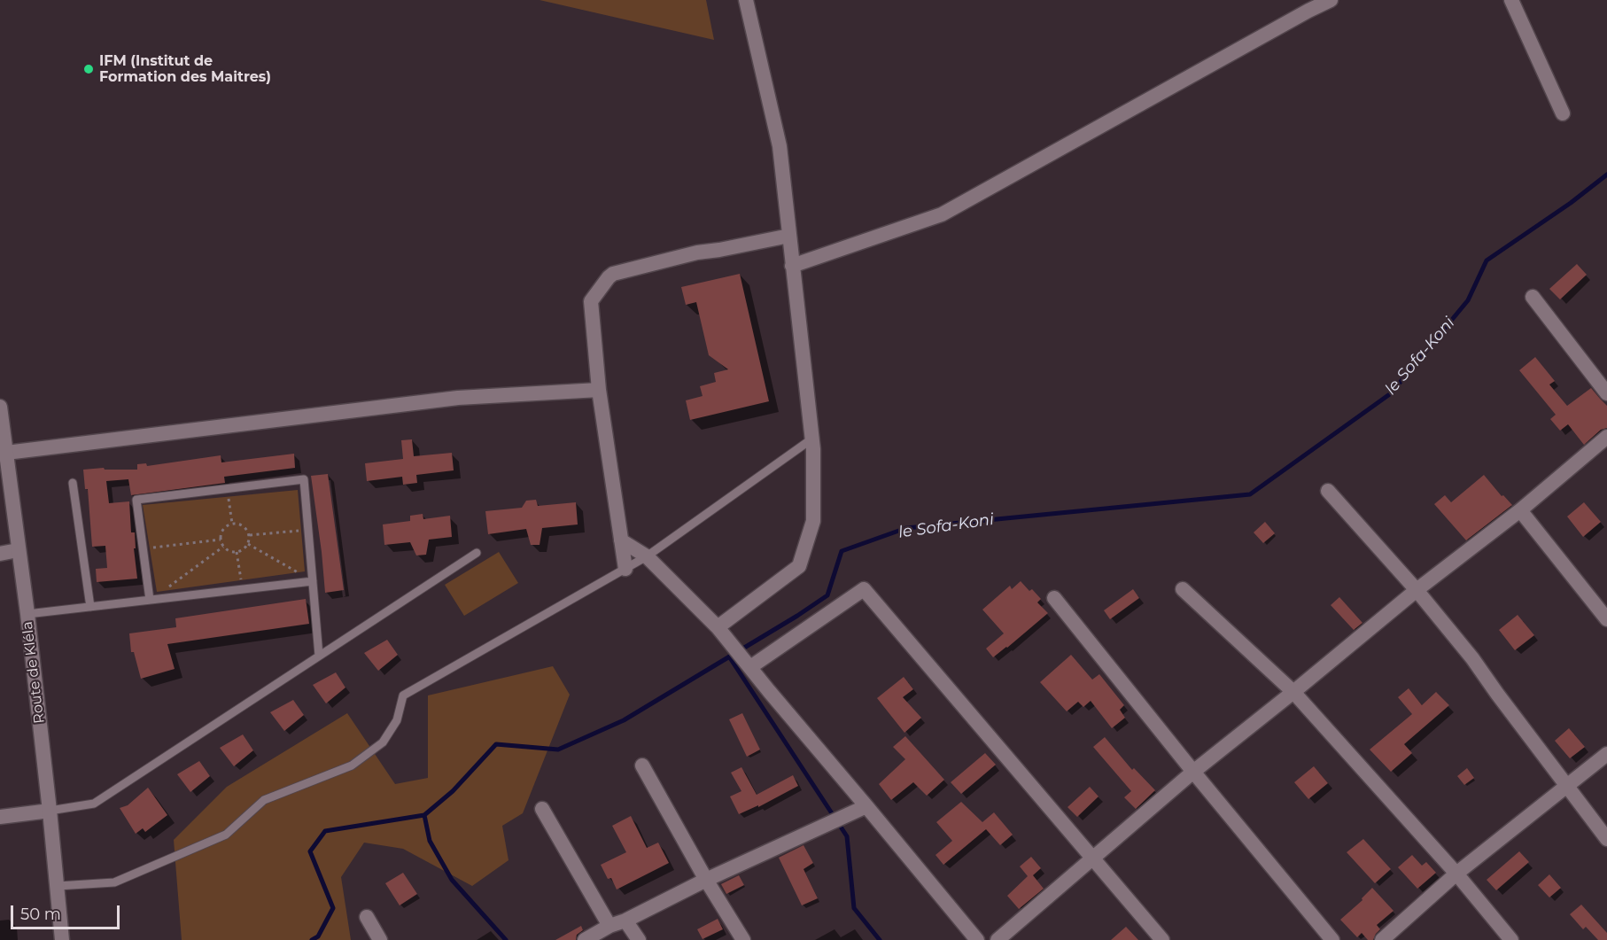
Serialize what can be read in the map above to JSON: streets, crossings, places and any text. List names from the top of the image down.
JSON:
{
  "streets": {
    "street": ["Route de Kléla"]
  },
  "water": ["le Sofa-Koni"],
  "places": ["IFM (Institut de Formation des Maitres)"],
  "scale_bar": "50 m"
}
